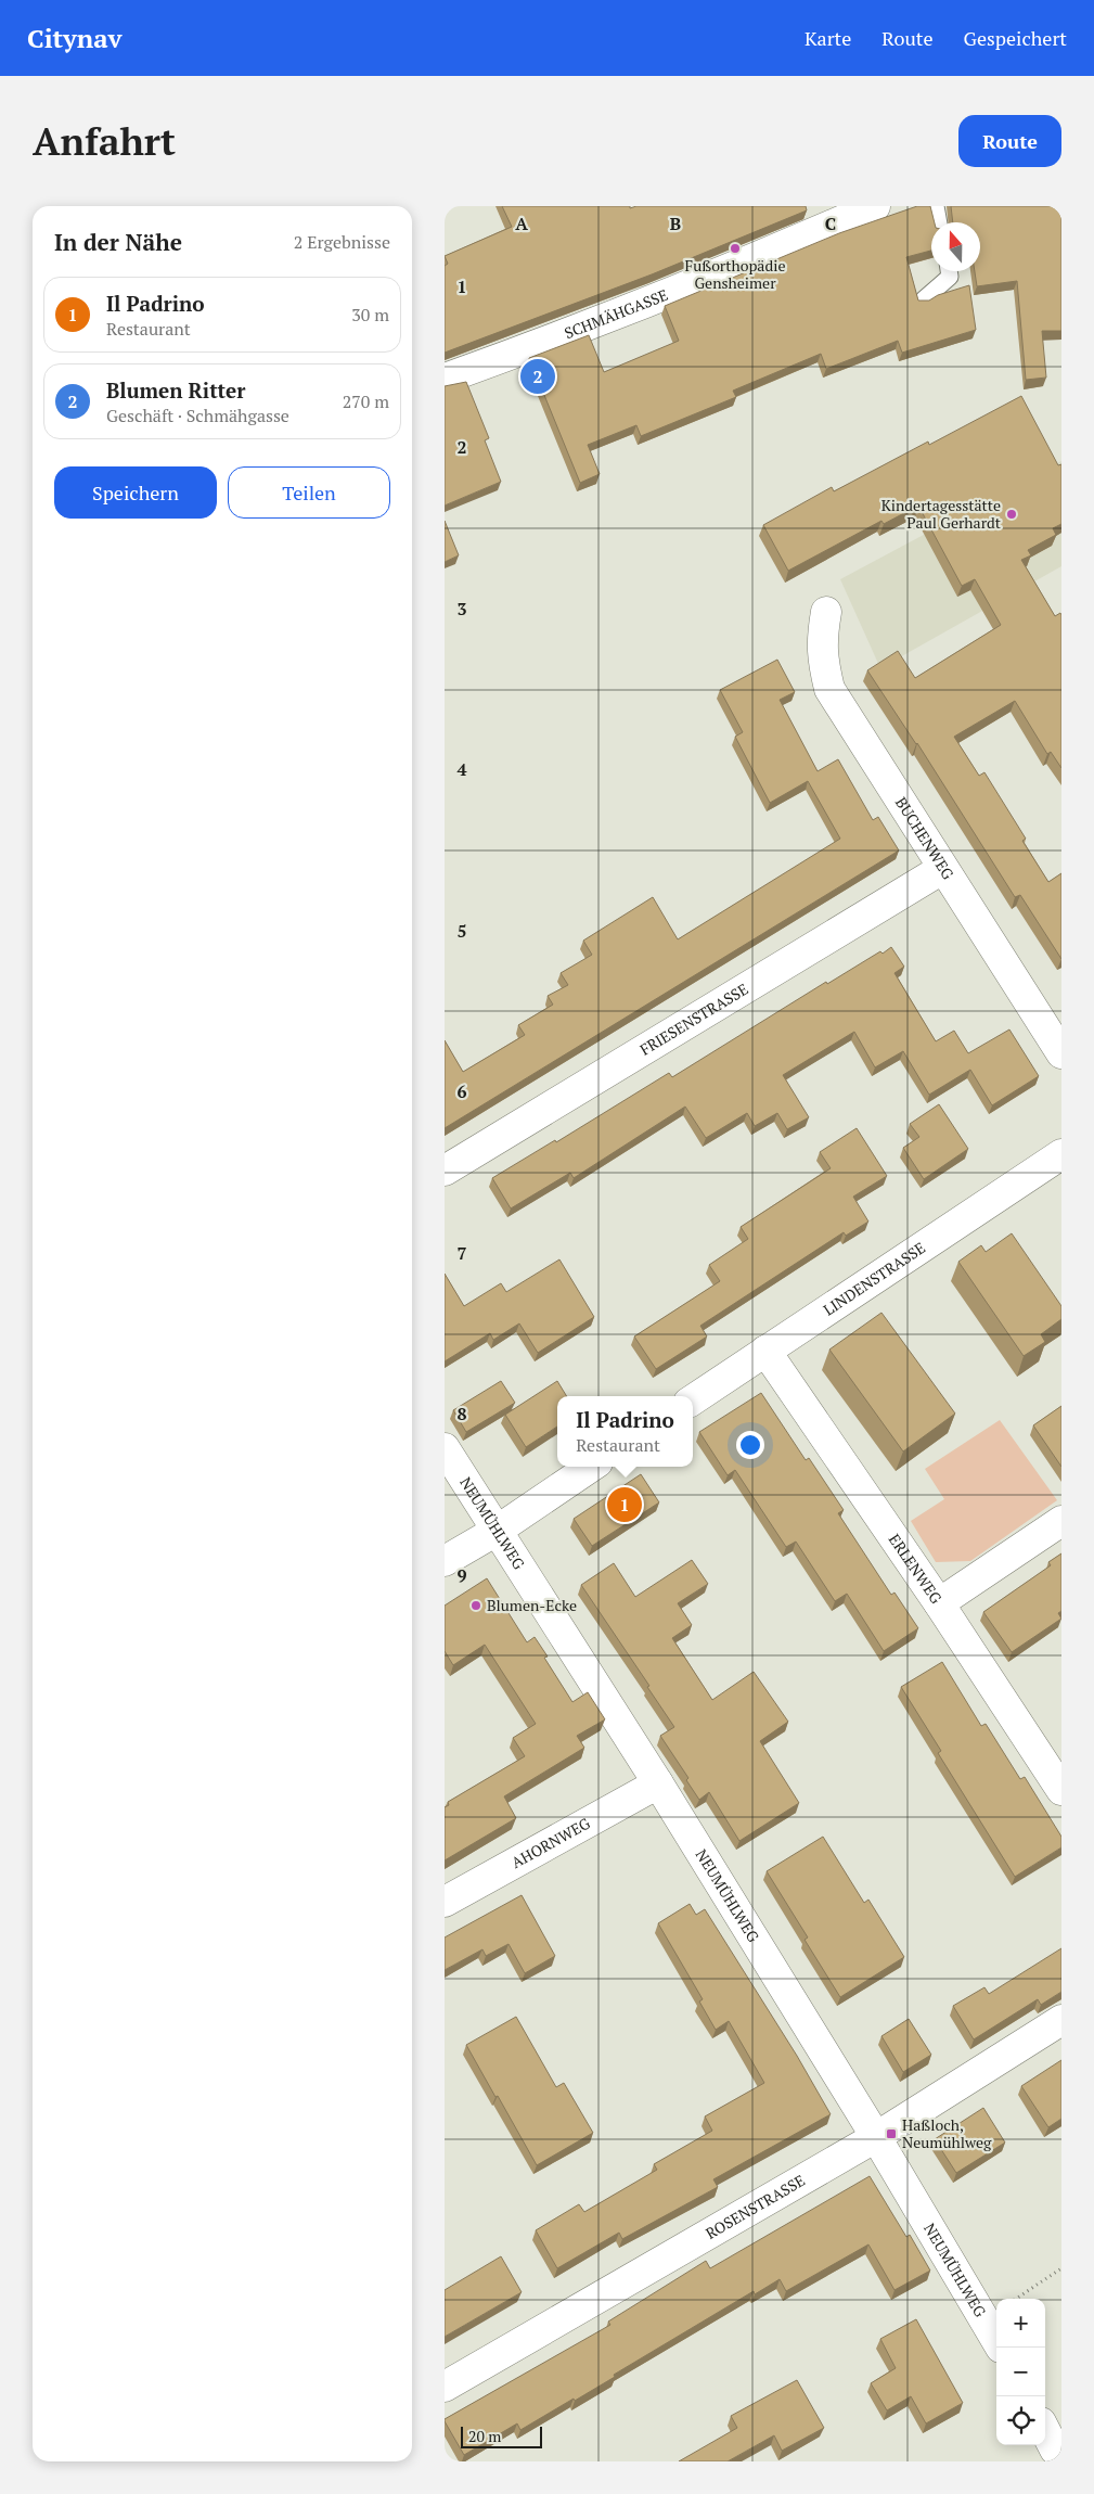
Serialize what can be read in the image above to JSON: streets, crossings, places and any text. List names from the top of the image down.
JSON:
{
  "streets": {
    "street": [
      "SCHMÄHGASSE",
      "BUCHENWEG",
      "FRIESENSTRASSE",
      "LINDENSTRASSE",
      "NEUMÜHLWEG",
      "ERLENWEG",
      "AHORNWEG",
      "ROSENSTRASSE"
    ]
  },
  "crossings": [
    ["BUCHENWEG", "FRIESENSTRASSE"],
    ["LINDENSTRASSE", "ERLENWEG"],
    ["NEUMÜHLWEG", "AHORNWEG"],
    ["NEUMÜHLWEG", "ROSENSTRASSE"]
  ],
  "places": {
    "other": ["Fußorthopädie Gensheimer", "Kindertagesstätte Paul Gerhardt", "Blumen-Ecke"],
    "transit": ["Haßloch, Neumühlweg"]
  },
  "scale_bar": "20 m",
  "north": "top",
  "page": {
    "header": "Citynav",
    "nav": ["Karte", "Route", "Gespeichert"],
    "buttons": [
      "Route",
      ["Speichern", "Teilen"]
    ],
    "title": "Anfahrt",
    "heading": ["In der Nähe", "2 Ergebnisse"],
    "list": [
      {
        "mark": "1",
        "name": "Il Padrino",
        "note": "Restaurant",
        "value": "30 m"
      },
      {
        "mark": "2",
        "name": "Blumen Ritter",
        "note": "Geschäft · Schmähgasse",
        "value": "270 m"
      }
    ],
    "pins": ["2", "1"],
    "popup": ["Il Padrino", "Restaurant"],
    "map_buttons": ["+", "−"],
    "scale": "20 m"
  },
  "grid": {
    "columns": ["A", "B", "C"],
    "rows": [
      "1",
      "2",
      "3",
      "4",
      "5",
      "6",
      "7",
      "8",
      "9"
    ]
  }
}
